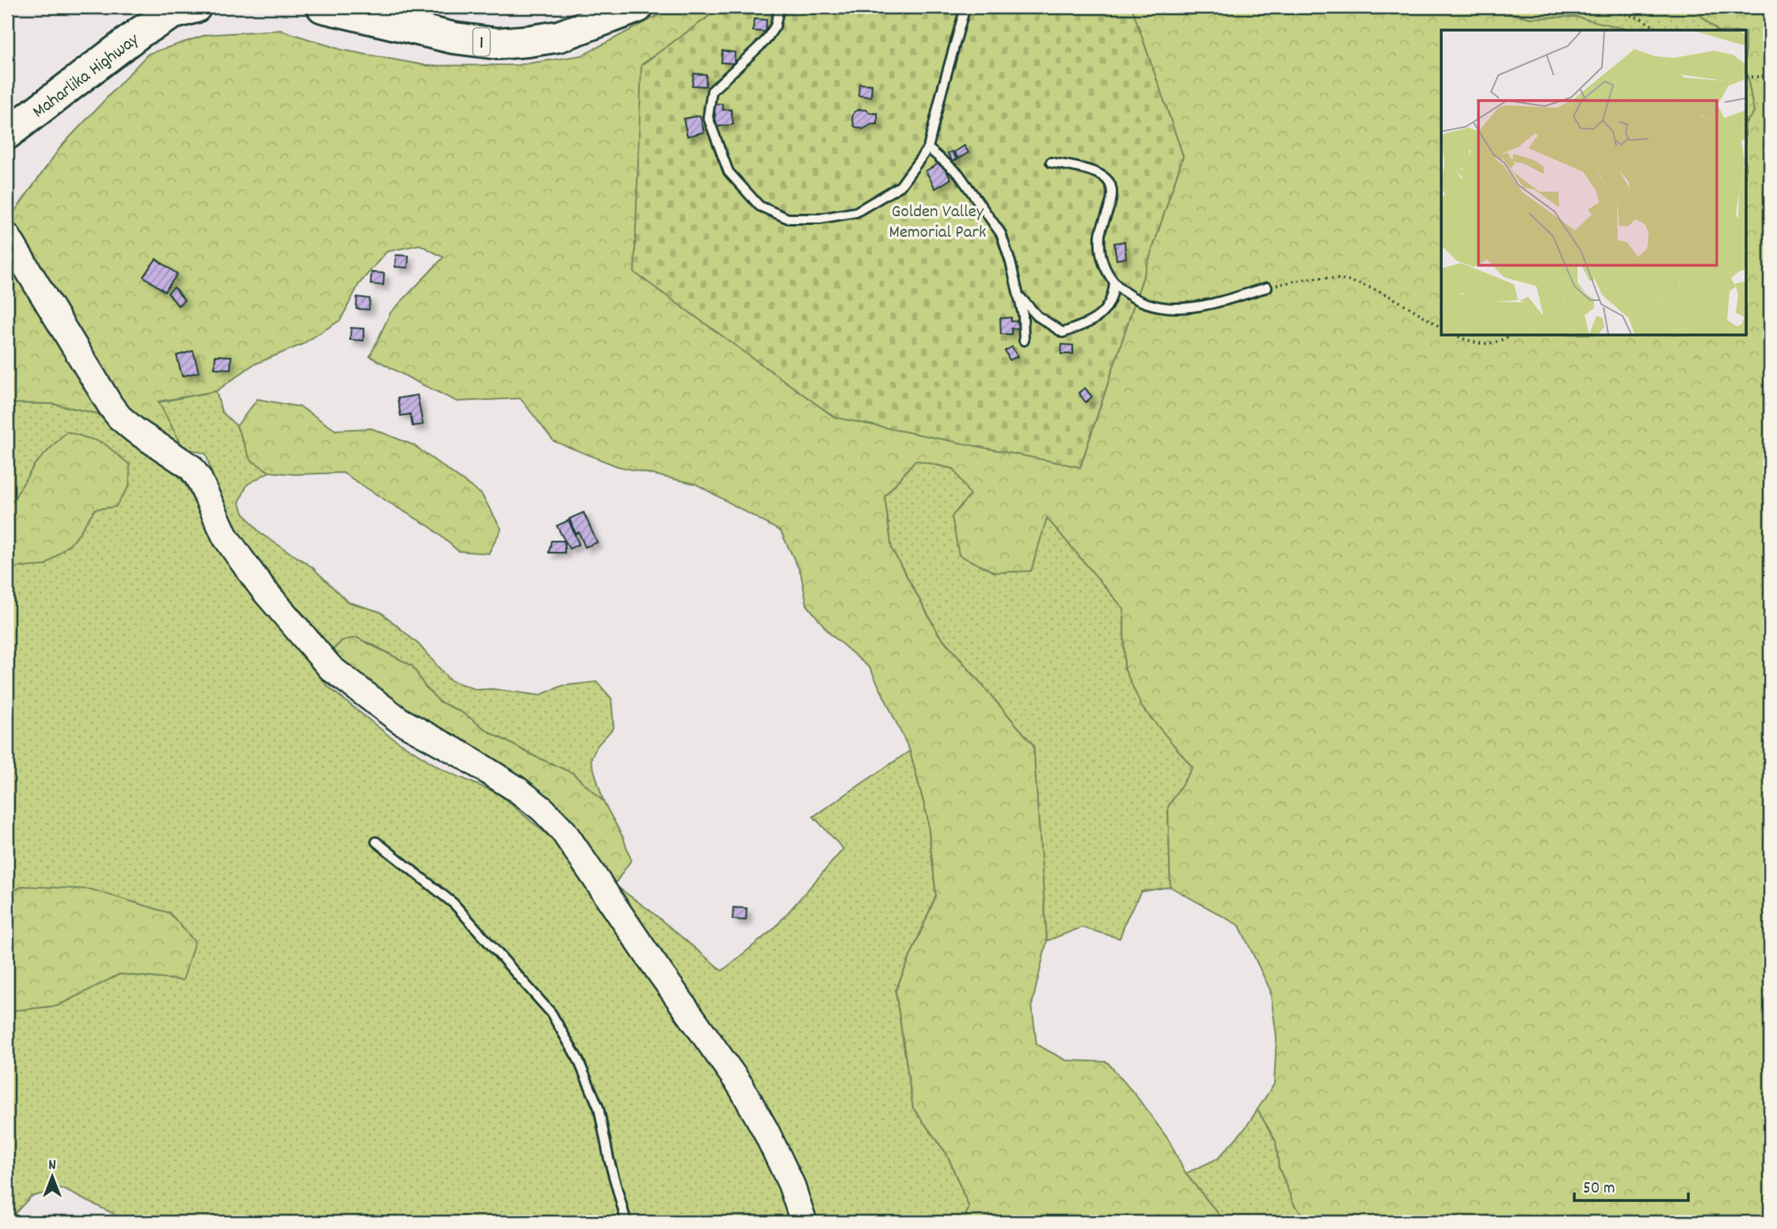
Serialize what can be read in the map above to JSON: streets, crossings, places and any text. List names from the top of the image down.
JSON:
{
  "streets": {
    "highway": ["1", "Maharlika Highway"]
  },
  "parks": ["Golden Valley Memorial Park"],
  "scale_bar": "50 m",
  "north": "top"
}
